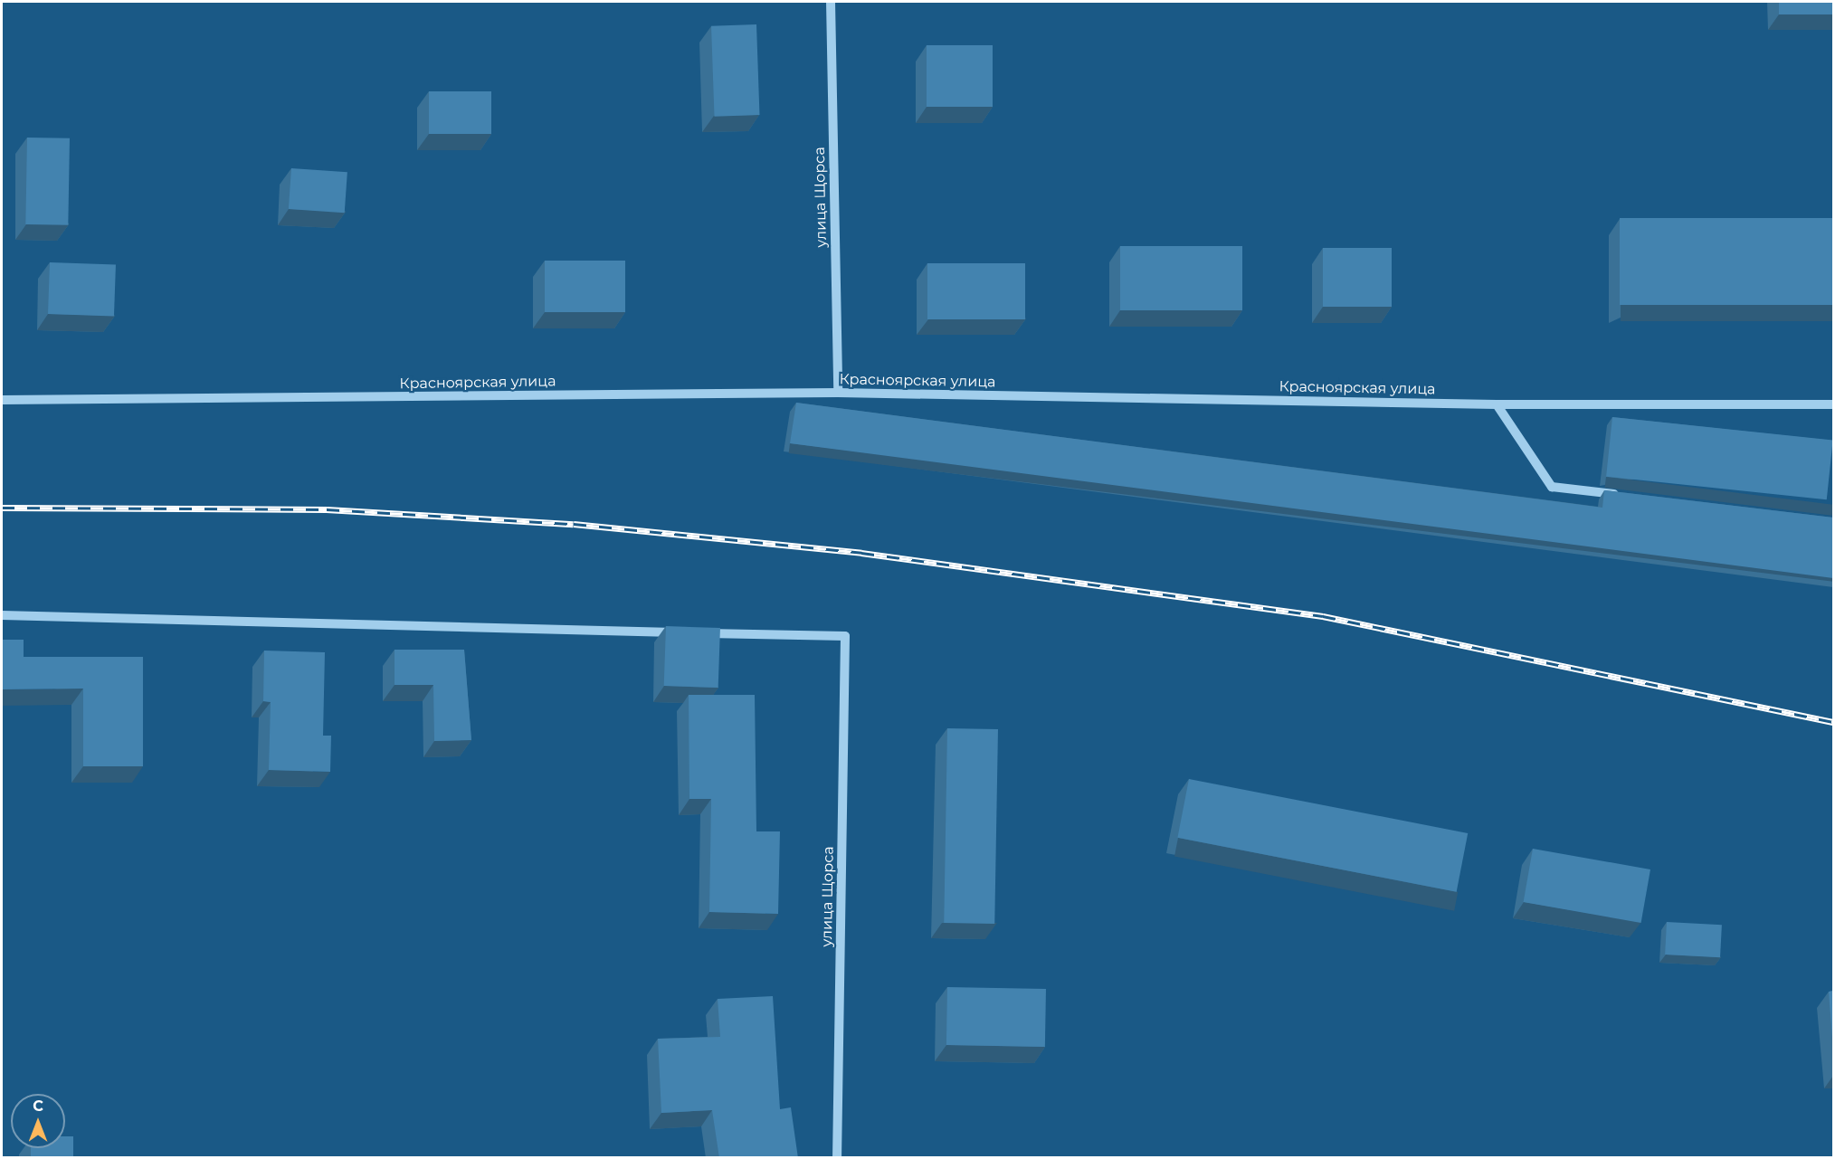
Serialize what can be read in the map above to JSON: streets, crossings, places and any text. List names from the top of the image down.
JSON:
{
  "streets": {
    "street": ["улица Щорса", "Красноярская улица"]
  },
  "crossings": [
    ["улица Щорса", "Красноярская улица"]
  ],
  "north": "top"
}
